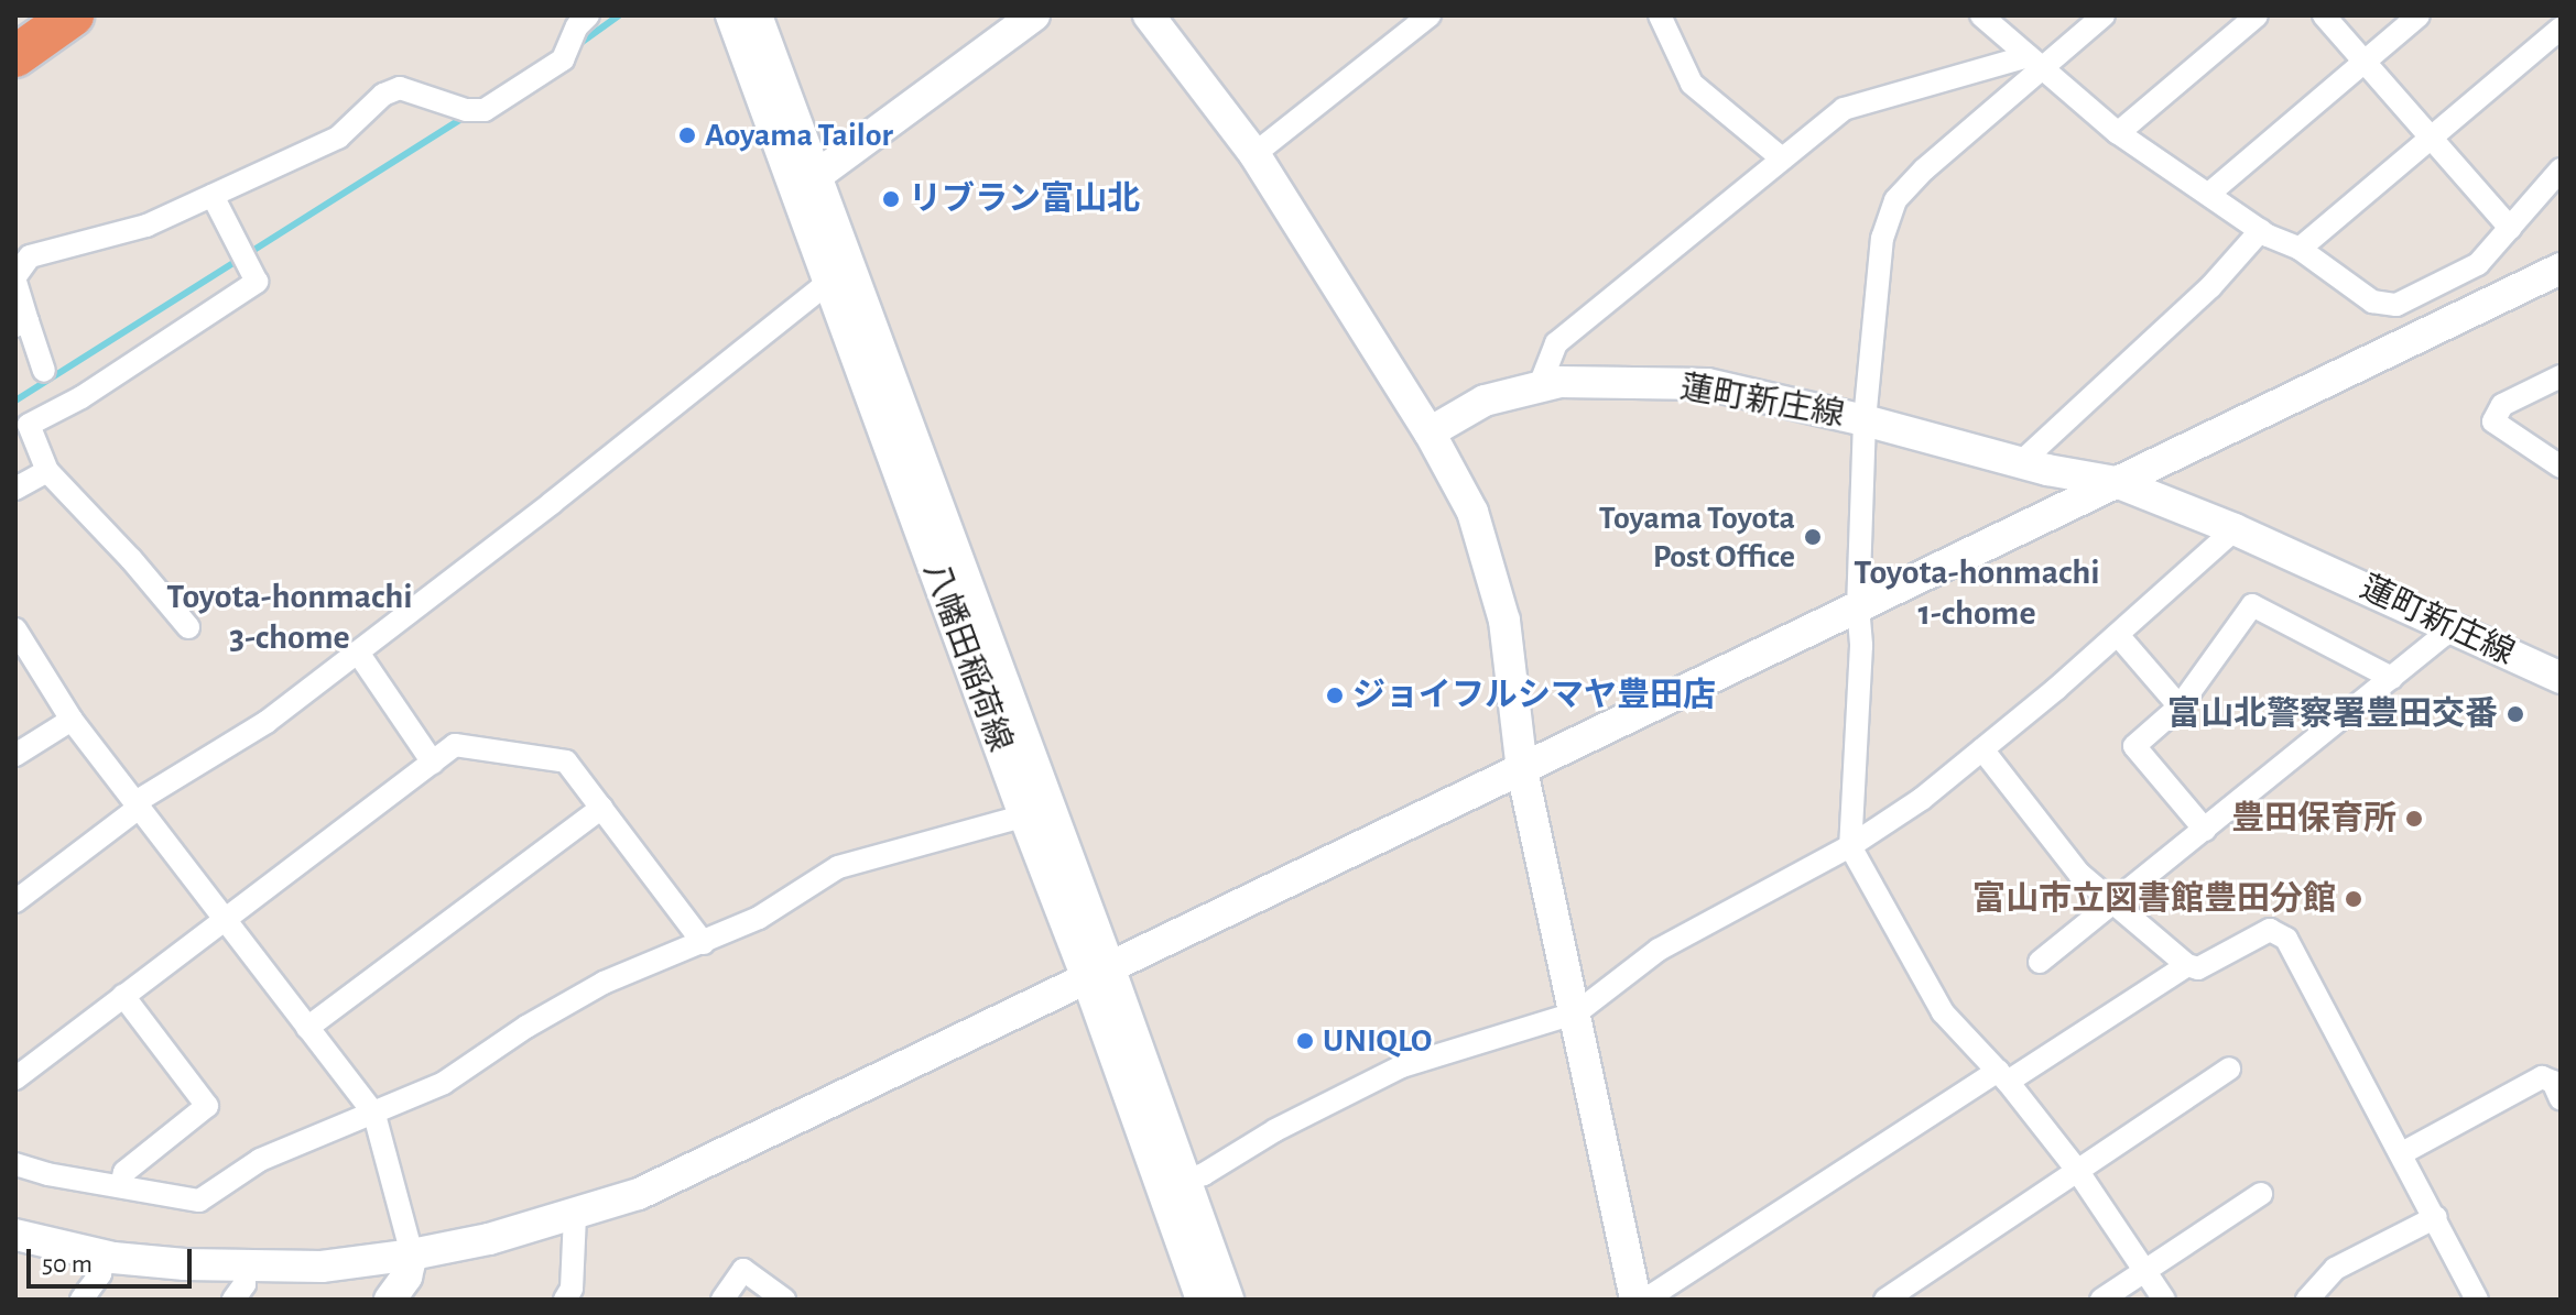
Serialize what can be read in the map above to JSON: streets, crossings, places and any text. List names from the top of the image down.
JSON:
{
  "streets": {
    "street": ["蓮町新庄線", "八幡田稲荷線"]
  },
  "districts": ["Toyota-honmachi 1-chome", "Toyota-honmachi 3-chome"],
  "places": [
    "Aoyama Tailor",
    "リブラン富山北",
    "Toyama Toyota Post Office",
    "ジョイフルシマヤ豊田店",
    "富山北警察署豊田交番",
    "豊田保育所",
    "富山市立図書館豊田分館",
    "UNIQLO"
  ],
  "scale_bar": "50 m"
}
